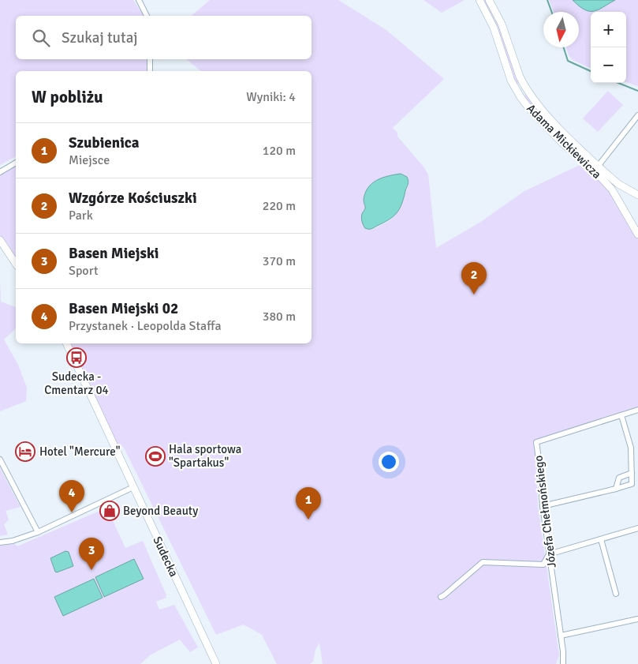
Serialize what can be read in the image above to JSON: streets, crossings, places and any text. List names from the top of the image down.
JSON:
{
  "streets": {
    "street": ["Adama Mickiewicza", "Józefa Chełmońskiego", "Sudecka"]
  },
  "places": {
    "bus stop": ["Sudecka - Cmentarz 04"],
    "hotel": ["Hotel \"Mercure\""],
    "sports": ["Hala sportowa \"Spartakus\""],
    "shop": ["Beyond Beauty"]
  },
  "north": "bottom",
  "page": {
    "map_buttons": ["+", "−"],
    "search": "Szukaj tutaj",
    "heading": ["W pobliżu", "Wyniki: 4"],
    "list": [
      {
        "mark": "1",
        "name": "Szubienica",
        "note": "Miejsce",
        "value": "120 m"
      },
      {
        "mark": "2",
        "name": "Wzgórze Kościuszki",
        "note": "Park",
        "value": "220 m"
      },
      {
        "mark": "3",
        "name": "Basen Miejski",
        "note": "Sport",
        "value": "370 m"
      },
      {
        "mark": "4",
        "name": "Basen Miejski 02",
        "note": "Przystanek · Leopolda Staffa",
        "value": "380 m"
      }
    ],
    "pins": [
      "2",
      "4",
      "1",
      "3"
    ]
  }
}
